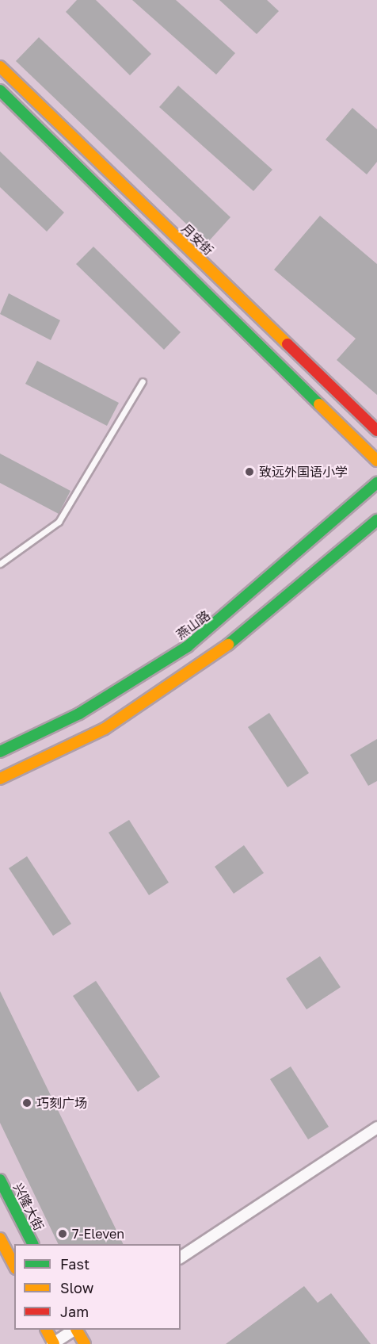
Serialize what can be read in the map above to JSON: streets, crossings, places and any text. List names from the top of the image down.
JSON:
{
  "streets": {
    "street": ["月安街", "燕山路", "兴隆大街"]
  },
  "places": ["致远外国语小学", "巧刻广场", "7-Eleven"],
  "legend": ["Fast", "Slow", "Jam"]
}
